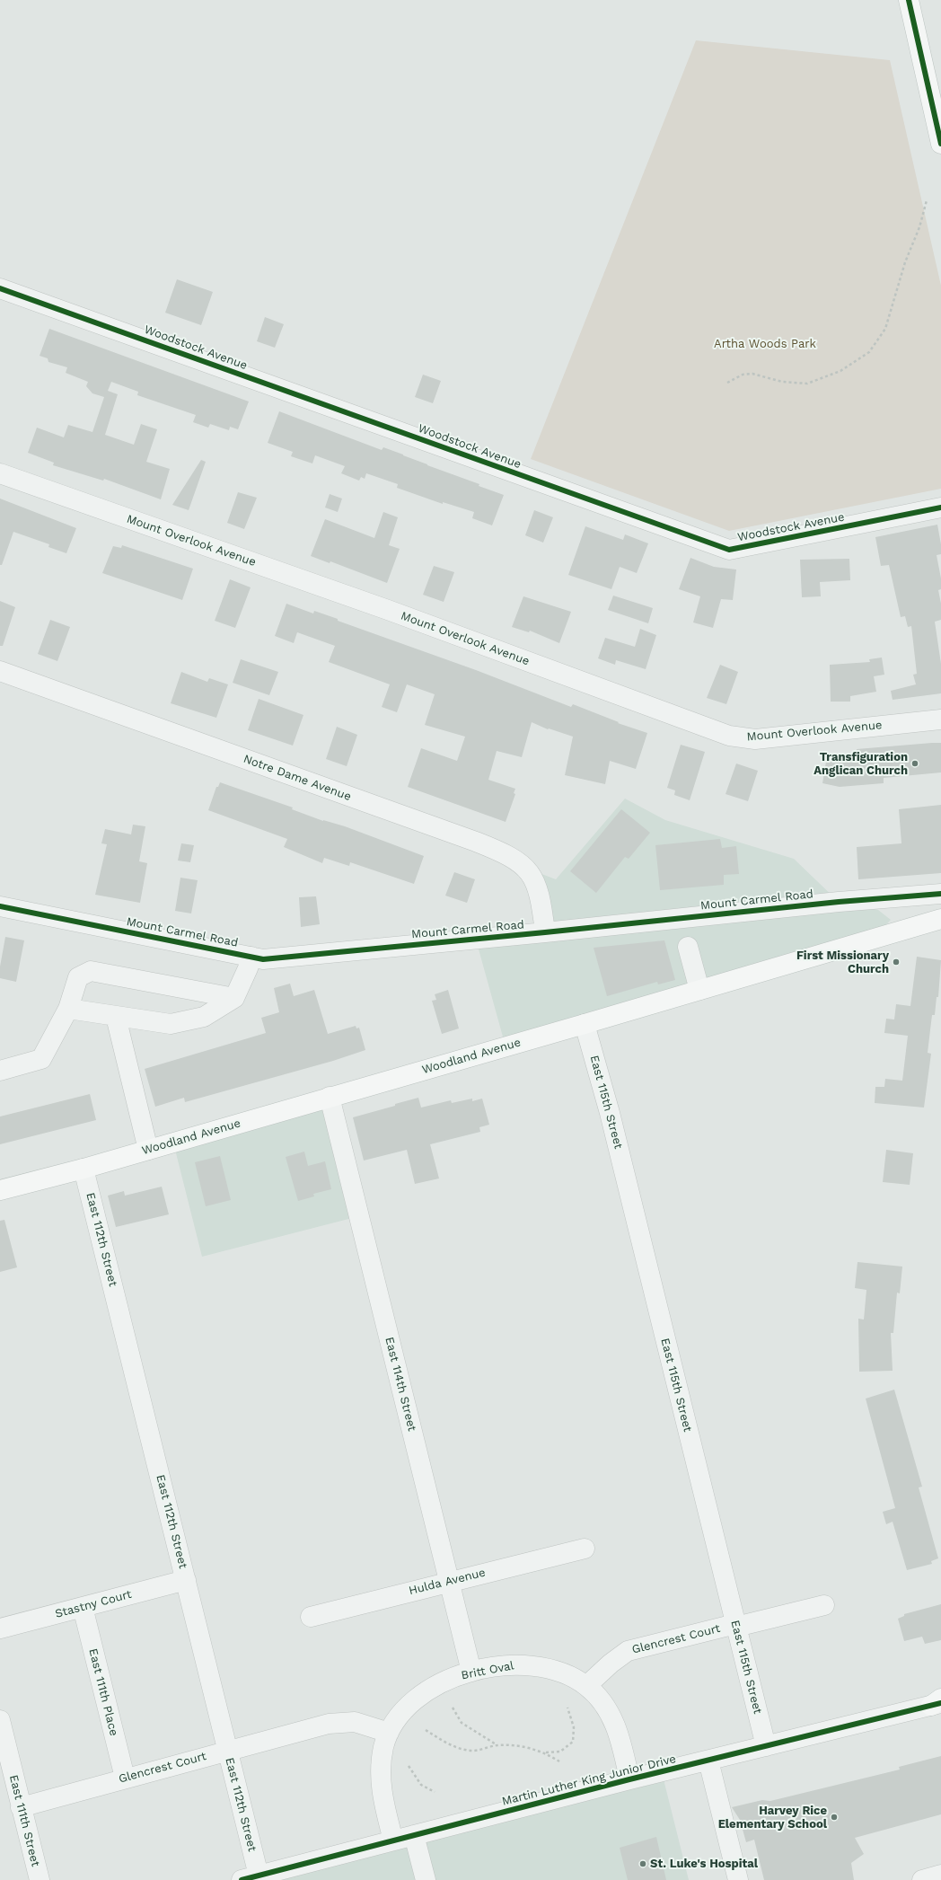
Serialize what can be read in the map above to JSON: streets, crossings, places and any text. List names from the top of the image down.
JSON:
{
  "streets": {
    "main road": ["Woodland Avenue"],
    "street": [
      "Woodstock Avenue",
      "Mount Overlook Avenue",
      "Notre Dame Avenue",
      "Mount Carmel Road",
      "East 115th Street",
      "East 112th Street",
      "East 114th Street",
      "Hulda Avenue",
      "Stastny Court",
      "Glencrest Court",
      "Britt Oval",
      "East 111th Place",
      "Martin Luther King Junior Drive",
      "East 111th Street"
    ]
  },
  "crossings": [
    ["Notre Dame Avenue", "Mount Carmel Road"],
    ["Woodland Avenue", "East 115th Street"],
    ["Woodland Avenue", "East 112th Street"],
    ["Woodland Avenue", "East 114th Street"],
    ["East 115th Street", "Glencrest Court"],
    ["East 115th Street", "Martin Luther King Junior Drive"],
    ["East 112th Street", "Stastny Court"],
    ["East 112th Street", "Glencrest Court"],
    ["East 112th Street", "Martin Luther King Junior Drive"],
    ["East 114th Street", "Hulda Avenue"],
    ["East 114th Street", "Britt Oval"],
    ["Stastny Court", "East 111th Place"],
    ["Glencrest Court", "Britt Oval"],
    ["Glencrest Court", "East 111th Place"],
    ["Glencrest Court", "East 111th Street"],
    ["Britt Oval", "Martin Luther King Junior Drive"]
  ],
  "parks": ["Artha Woods Park"],
  "places": [
    "Transfiguration Anglican Church",
    "First Missionary Church",
    "Harvey Rice Elementary School",
    "St. Luke's Hospital"
  ]
}
